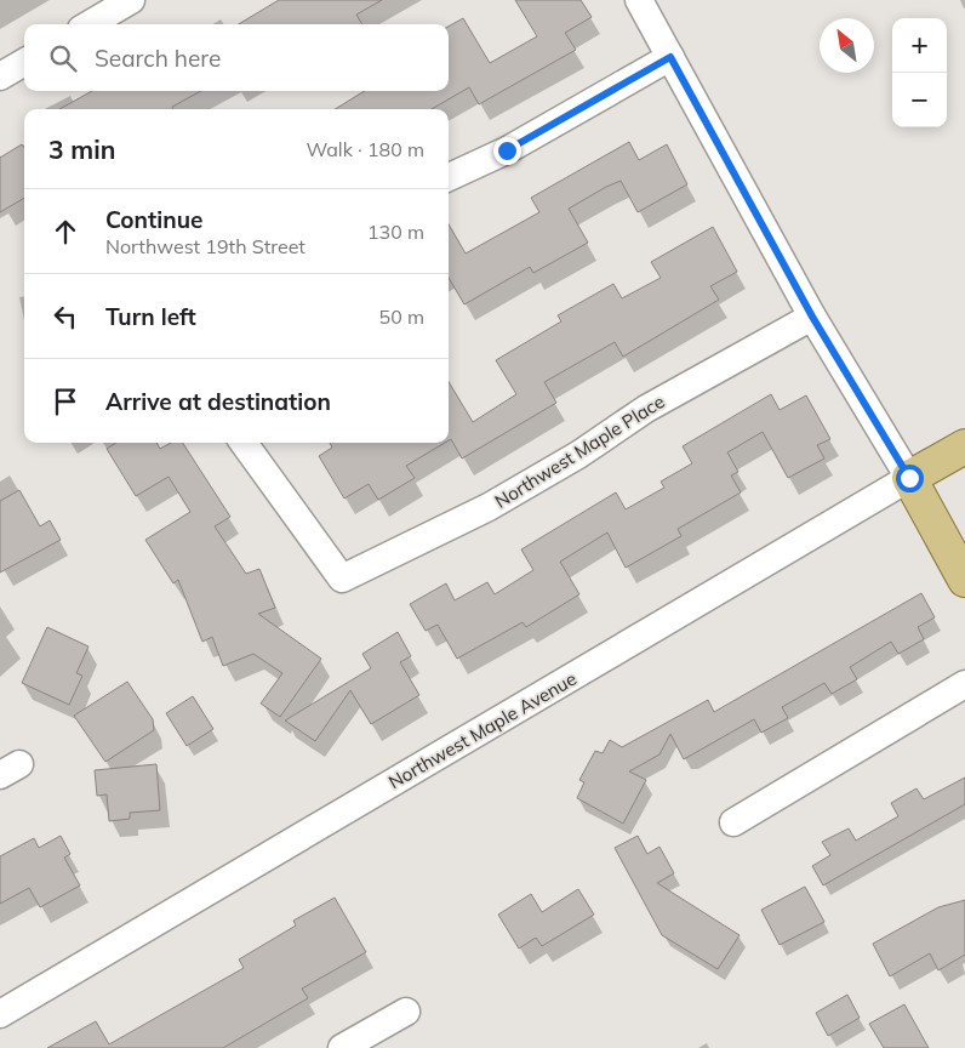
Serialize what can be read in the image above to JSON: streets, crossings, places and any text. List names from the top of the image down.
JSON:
{
  "streets": {
    "main road": ["Northwest Maple Avenue"],
    "street": ["Northwest Maple Place"]
  },
  "north": "top left",
  "page": {
    "map_buttons": ["+", "−"],
    "search": "Search here",
    "heading": ["3 min", "Walk · 180 m"],
    "list": [
      ["Continue", "Northwest 19th Street", "130 m"],
      ["Turn left", "50 m"],
      "Arrive at destination"
    ]
  }
}
